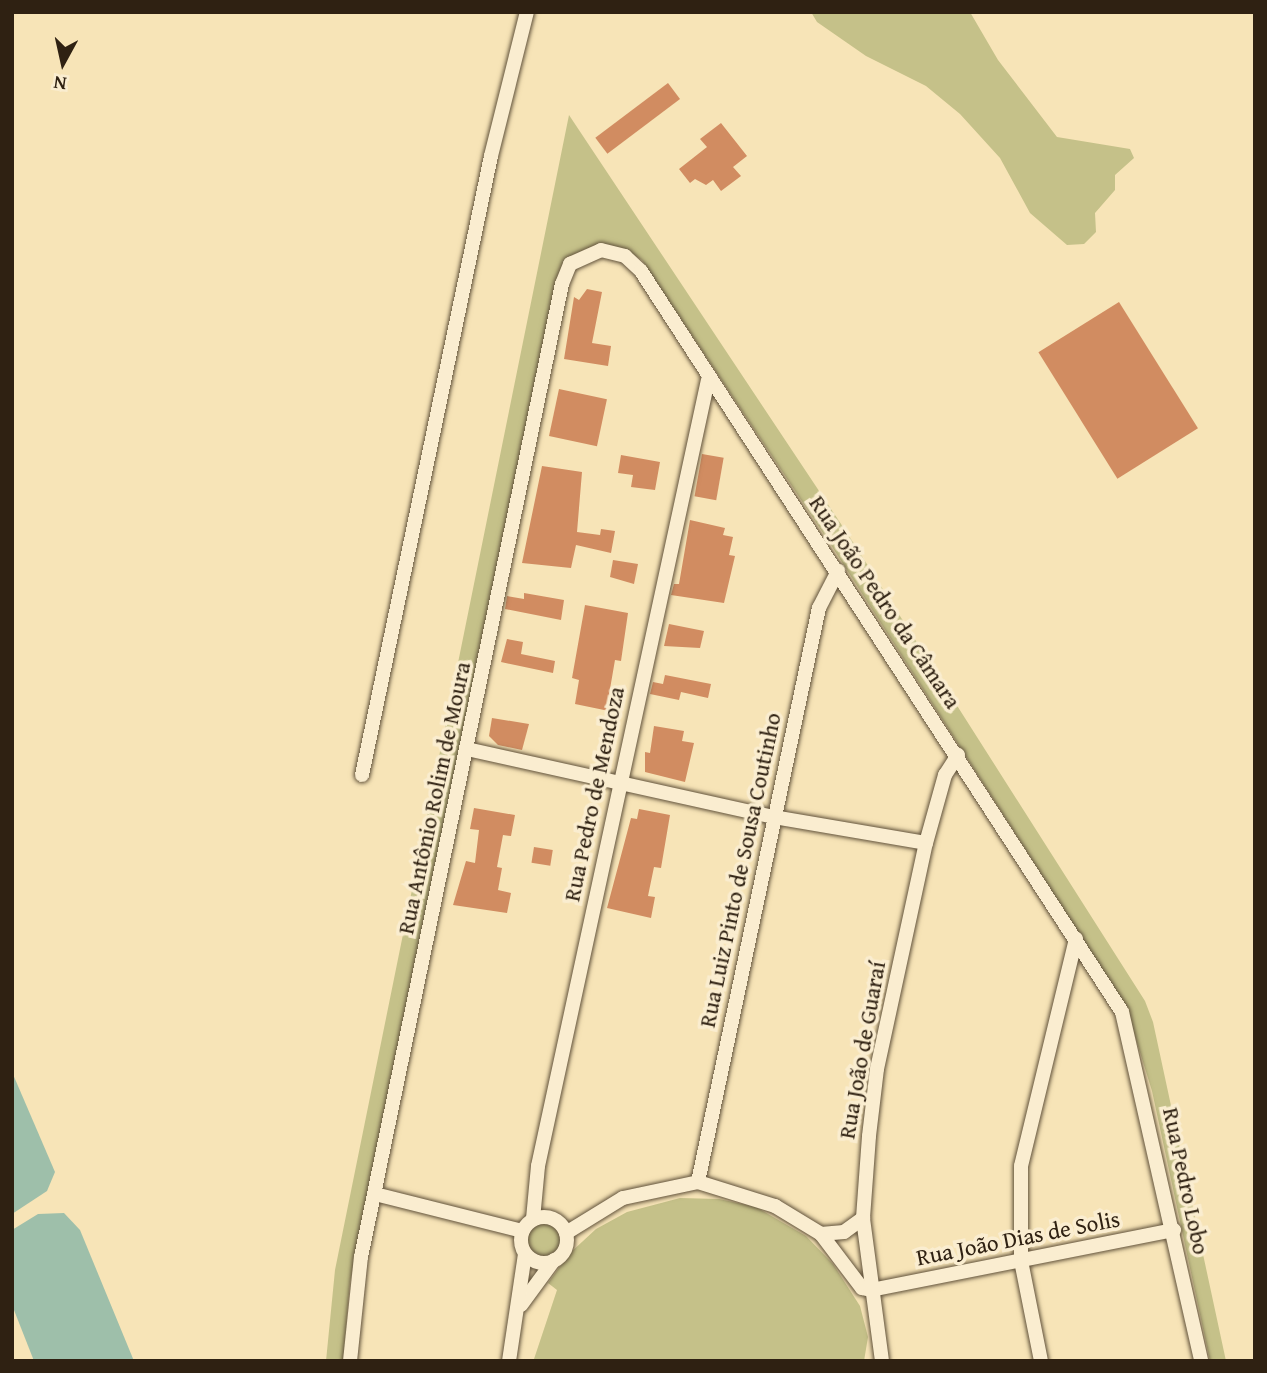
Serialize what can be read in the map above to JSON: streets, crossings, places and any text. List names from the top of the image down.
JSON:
{
  "streets": {
    "street": [
      "Rua João Pedro da Câmara",
      "Rua Pedro de Mendoza",
      "Rua Antônio Rolim de Moura",
      "Rua Luiz Pinto de Sousa Coutinho",
      "Rua João de Guaraí",
      "Rua Pedro Lobo",
      "Rua João Dias de Solis"
    ]
  },
  "crossings": [
    ["Rua João Pedro da Câmara", "Rua Pedro de Mendoza"],
    ["Rua João Pedro da Câmara", "Rua Antônio Rolim de Moura"],
    ["Rua João Pedro da Câmara", "Rua Luiz Pinto de Sousa Coutinho"],
    ["Rua João Pedro da Câmara", "Rua João de Guaraí"],
    ["Rua João Pedro da Câmara", "Rua Pedro Lobo"],
    ["Rua João de Guaraí", "Rua João Dias de Solis"],
    ["Rua Pedro Lobo", "Rua João Dias de Solis"]
  ],
  "north": "bottom"
}
